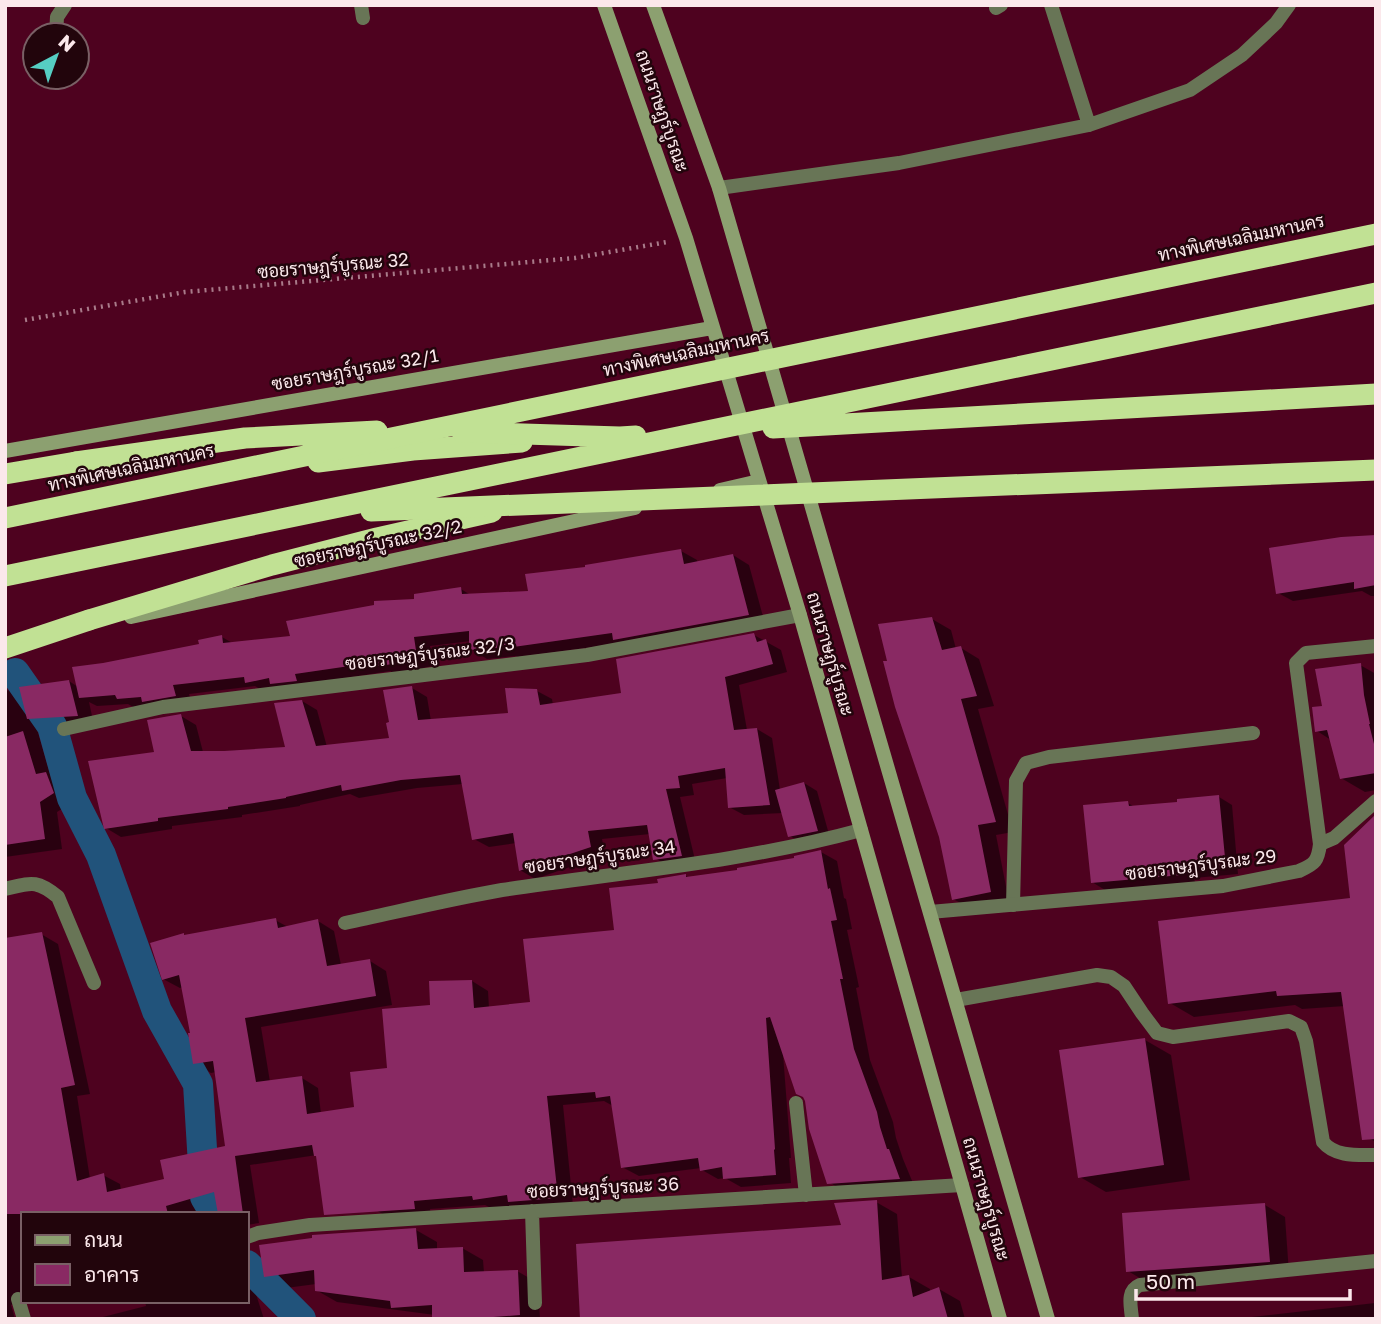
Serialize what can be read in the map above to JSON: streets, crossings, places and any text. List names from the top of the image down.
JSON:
{
  "streets": {
    "highway": ["ทางพิเศษเฉลิมมหานคร"],
    "main road": ["ถนนราษฎร์บูรณะ", "ซอยราษฎร์บูรณะ 32/1", "ซอยราษฎร์บูรณะ 32/2"],
    "street": [
      "ซอยราษฎร์บูรณะ 32/3",
      "ซอยราษฎร์บูรณะ 34",
      "ซอยราษฎร์บูรณะ 29",
      "ซอยราษฎร์บูรณะ 36"
    ],
    "path": ["ซอยราษฎร์บูรณะ 32"]
  },
  "crossings": [
    ["ถนนราษฎร์บูรณะ", "ซอยราษฎร์บูรณะ 32/1"],
    ["ถนนราษฎร์บูรณะ", "ซอยราษฎร์บูรณะ 32/2"],
    ["ถนนราษฎร์บูรณะ", "ซอยราษฎร์บูรณะ 32/3"],
    ["ถนนราษฎร์บูรณะ", "ซอยราษฎร์บูรณะ 34"],
    ["ถนนราษฎร์บูรณะ", "ซอยราษฎร์บูรณะ 29"],
    ["ถนนราษฎร์บูรณะ", "ซอยราษฎร์บูรณะ 36"]
  ],
  "legend": ["ถนน", "อาคาร"],
  "scale_bar": "50 m",
  "north": "top right"
}
